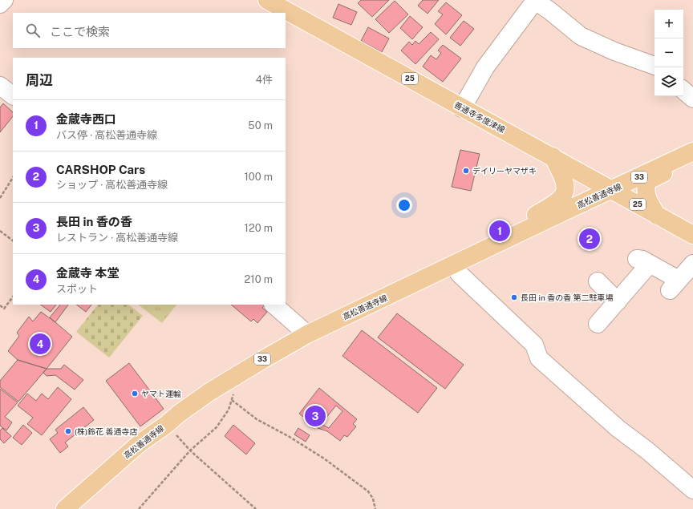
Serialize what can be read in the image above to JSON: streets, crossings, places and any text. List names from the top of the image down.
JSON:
{
  "streets": {
    "main road": [
      "25",
      "善通寺多度津線",
      "33",
      "高松善通寺線"
    ]
  },
  "crossings": [
    ["善通寺多度津線", "高松善通寺線"]
  ],
  "places": [
    "デイリーヤマザキ",
    "長田 in 香の香 第二駐車場",
    "ヤマト運輸",
    "(株)鈴花 善通寺店"
  ],
  "page": {
    "map_buttons": ["+", "−"],
    "search": "ここで検索",
    "heading": ["周辺", "4件"],
    "list": [
      {
        "mark": "1",
        "name": "金蔵寺西口",
        "note": "バス停 · 高松善通寺線",
        "value": "50 m"
      },
      {
        "mark": "2",
        "name": "CARSHOP Cars",
        "note": "ショップ · 高松善通寺線",
        "value": "100 m"
      },
      {
        "mark": "3",
        "name": "長田 in 香の香",
        "note": "レストラン · 高松善通寺線",
        "value": "120 m"
      },
      {
        "mark": "4",
        "name": "金蔵寺 本堂",
        "note": "スポット",
        "value": "210 m"
      }
    ],
    "pins": [
      "1",
      "2",
      "4",
      "3"
    ]
  }
}
